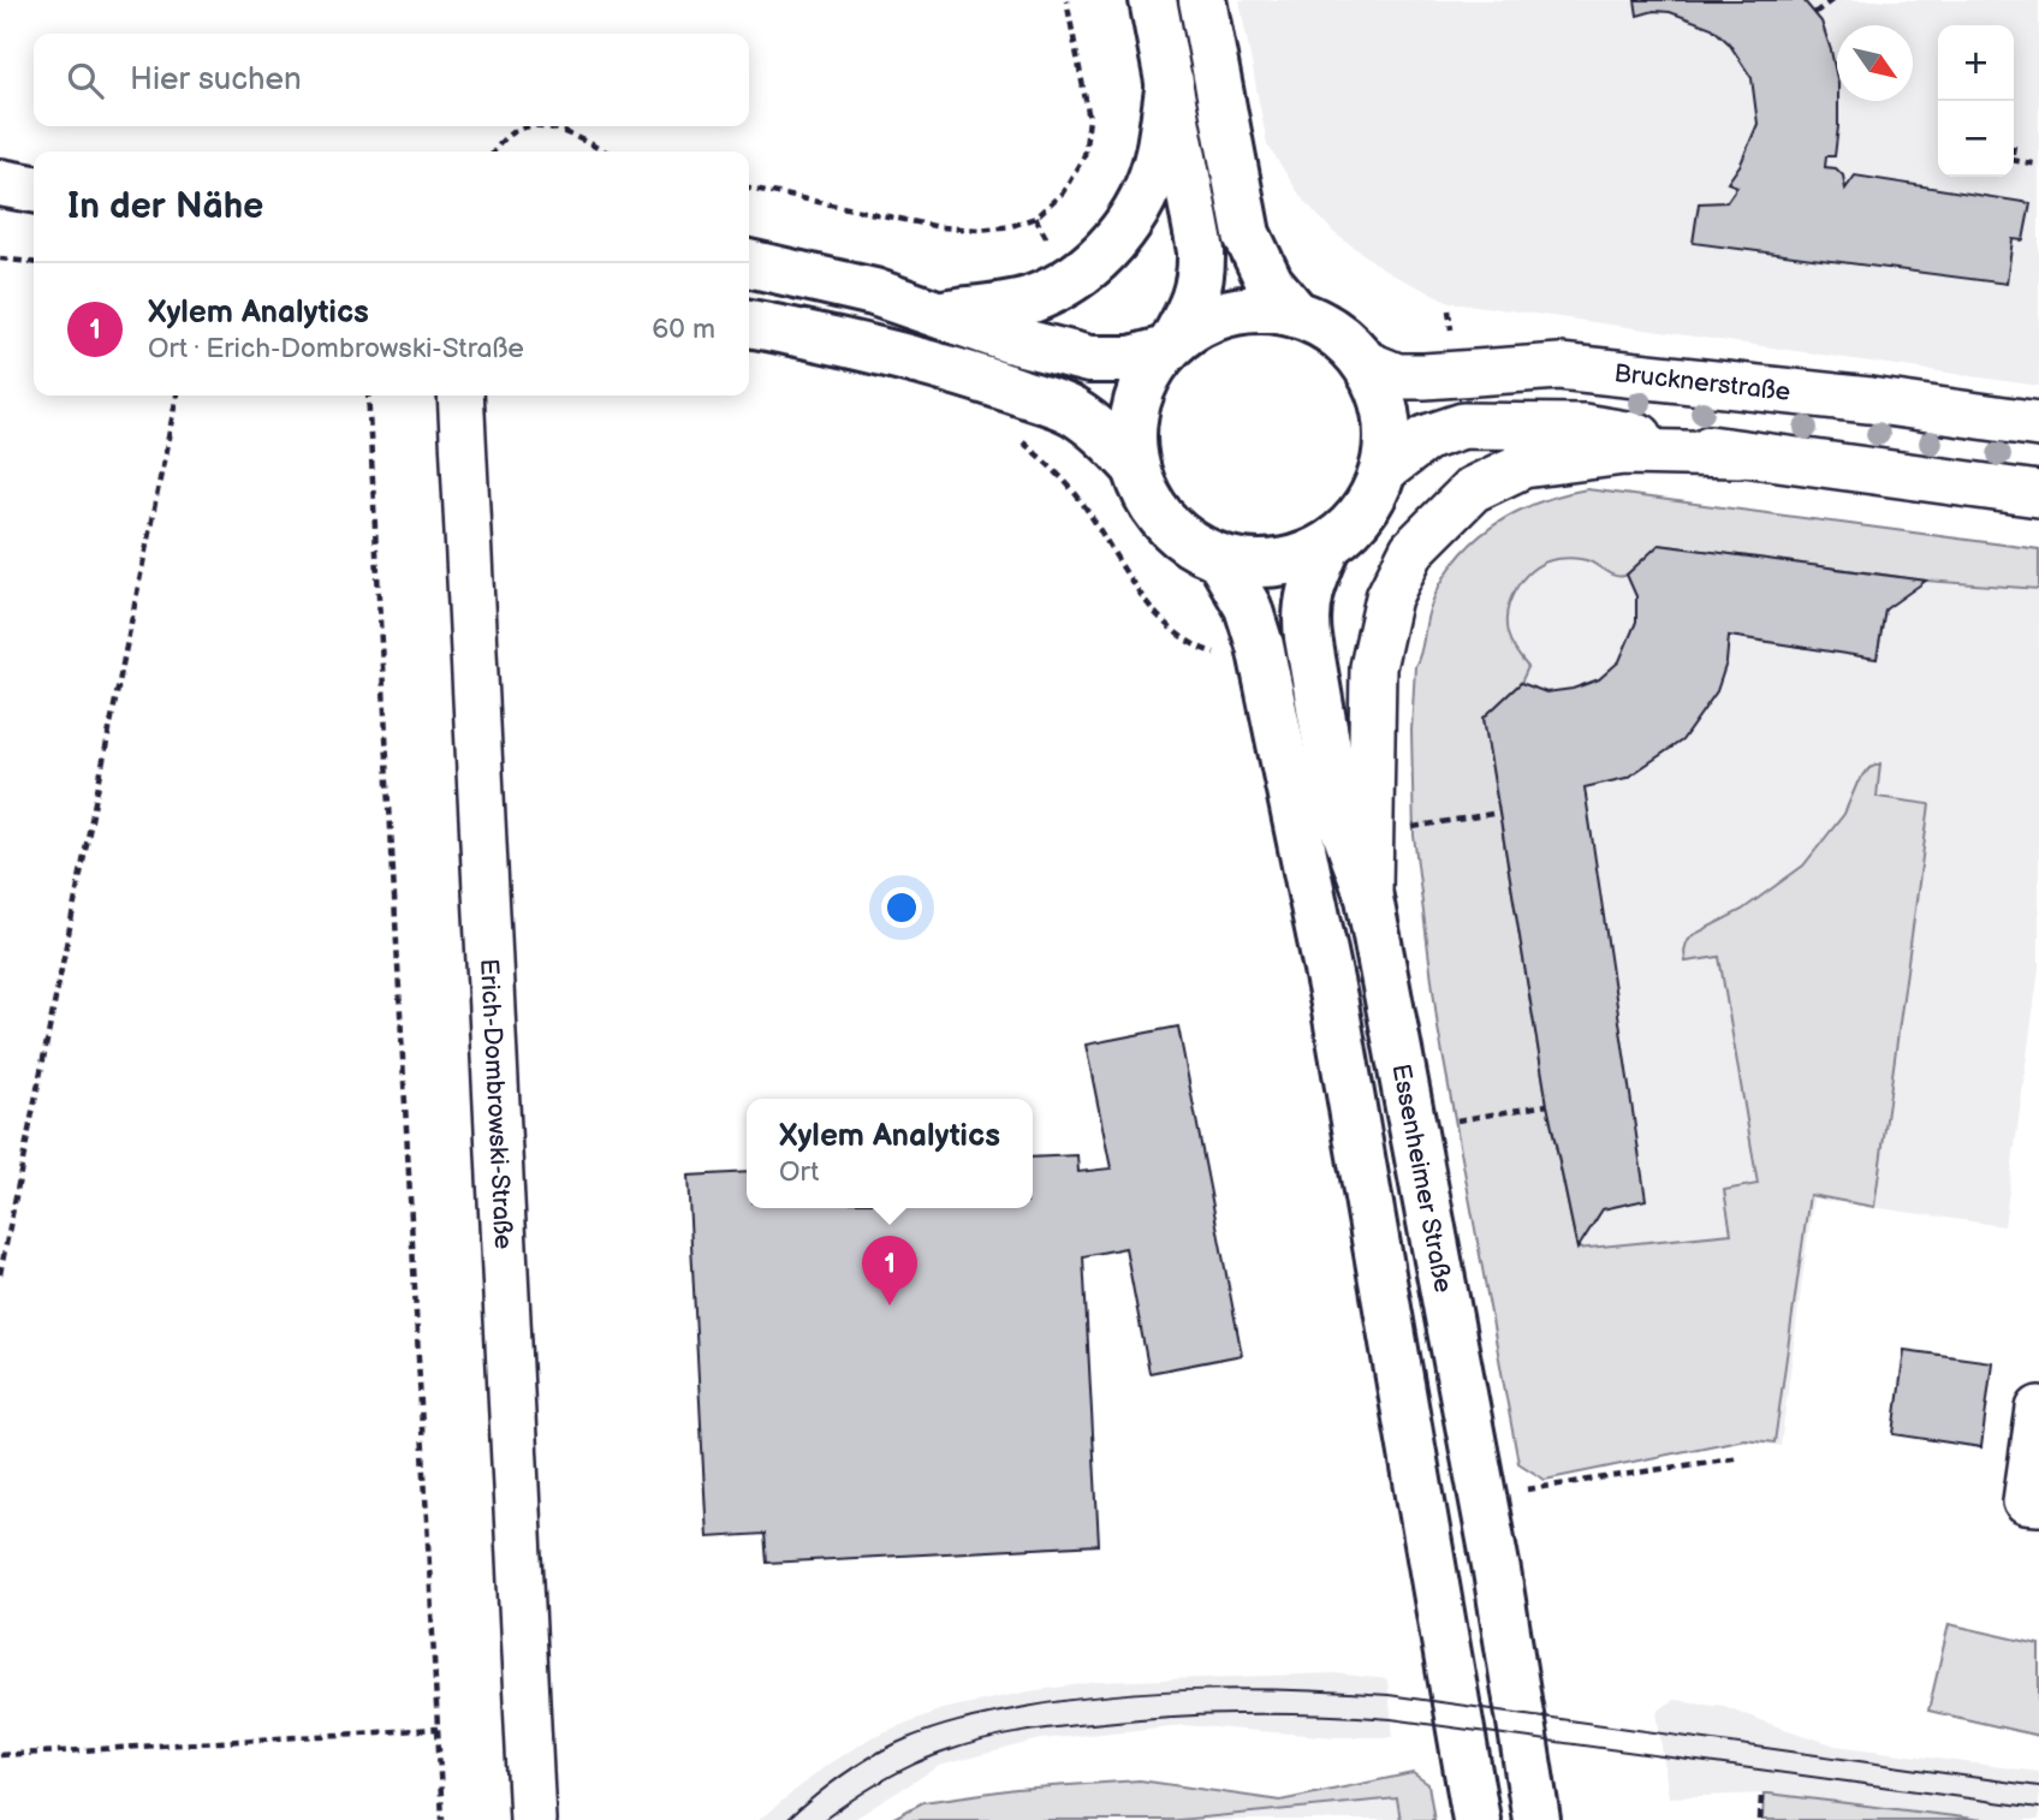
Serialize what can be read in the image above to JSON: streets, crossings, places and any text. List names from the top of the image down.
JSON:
{
  "streets": {
    "main road": ["Essenheimer Straße"],
    "street": ["Brucknerstraße", "Erich-Dombrowski-Straße"]
  },
  "crossings": [
    ["Brucknerstraße", "Essenheimer Straße"]
  ],
  "north": "bottom right",
  "page": {
    "map_buttons": ["+", "−"],
    "search": "Hier suchen",
    "heading": "In der Nähe",
    "list": [
      {
        "mark": "1",
        "name": "Xylem Analytics",
        "note": "Ort · Erich-Dombrowski-Straße",
        "value": "60 m"
      }
    ],
    "popup": ["Xylem Analytics", "Ort"],
    "pins": "1"
  }
}
